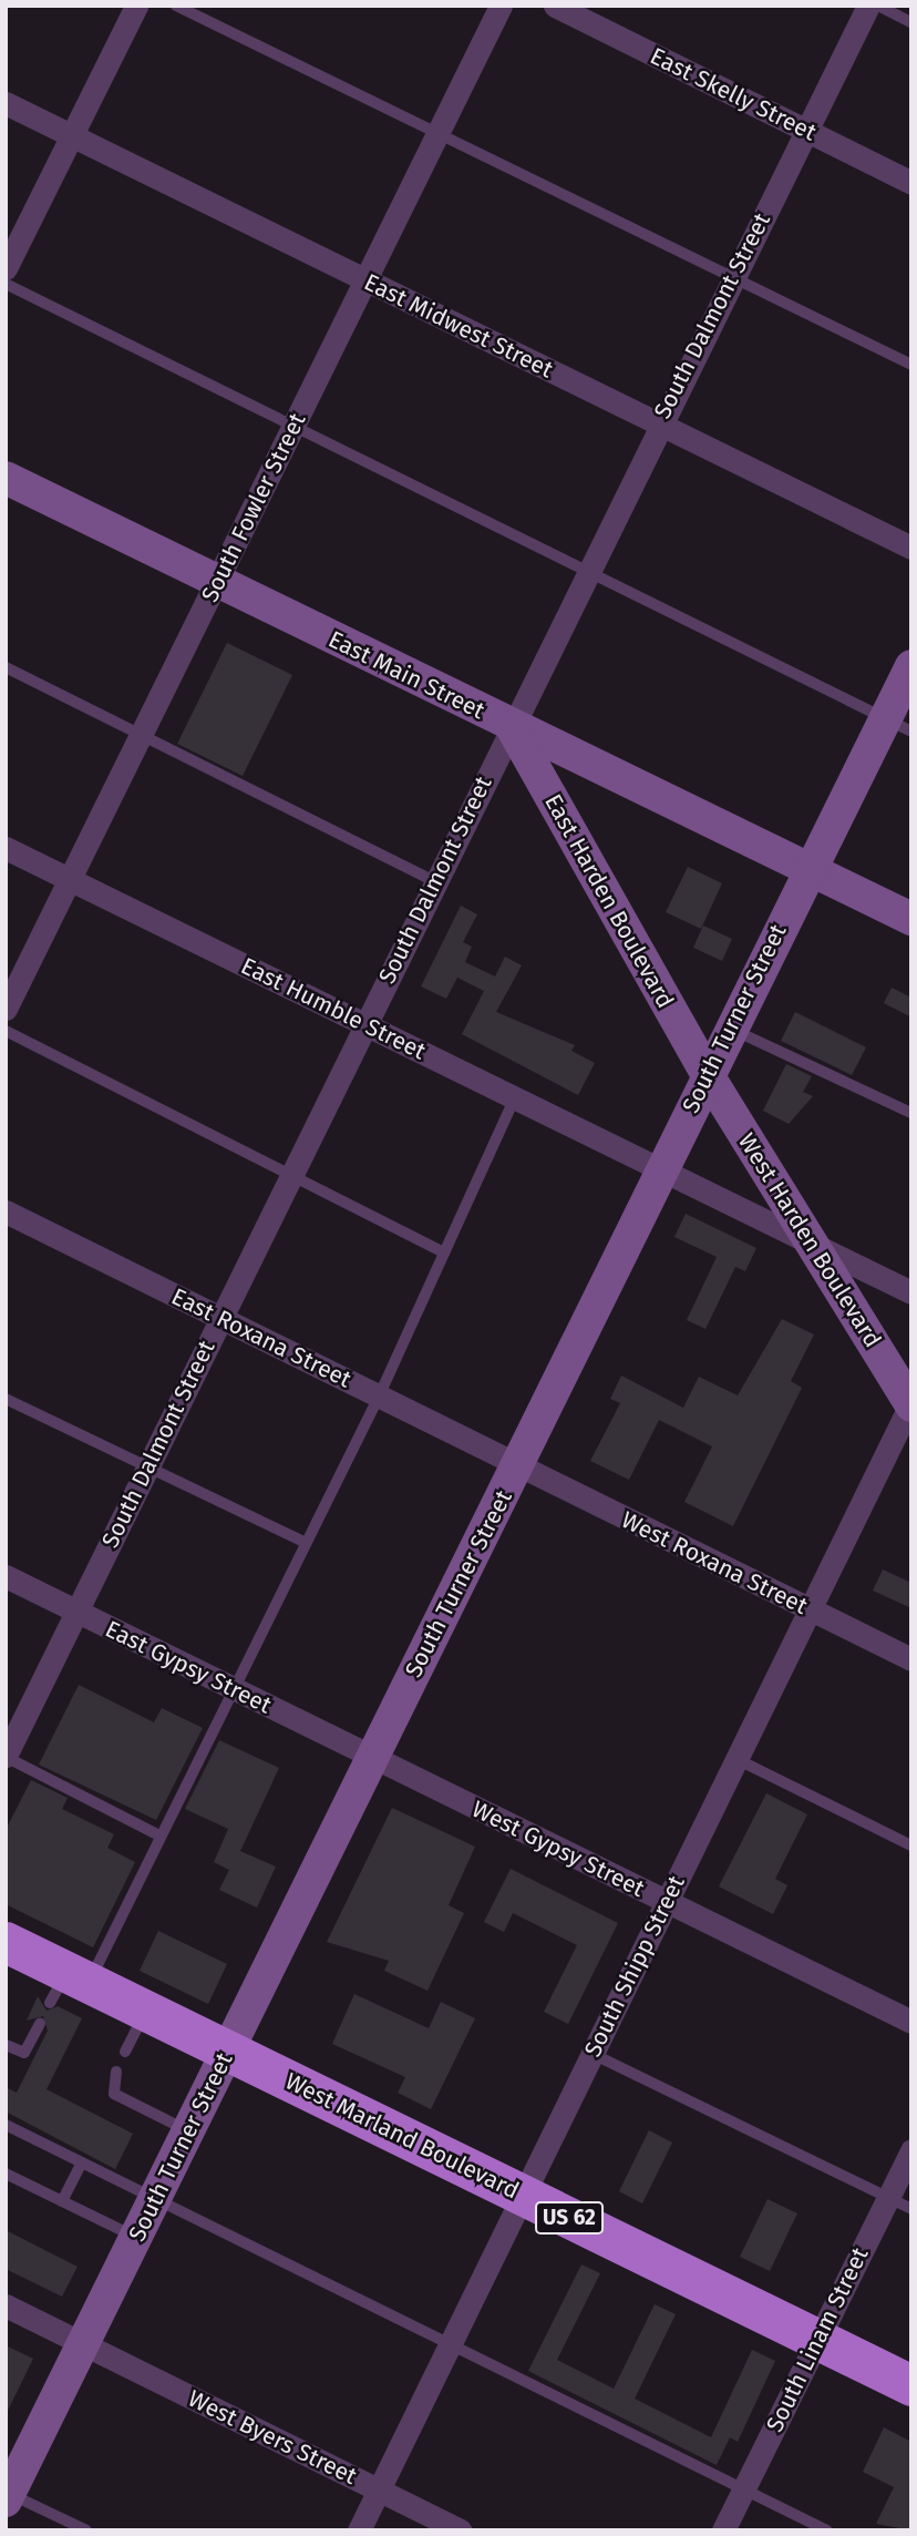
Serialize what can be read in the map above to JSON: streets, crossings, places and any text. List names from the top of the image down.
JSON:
{
  "streets": {
    "highway": ["West Marland Boulevard", "US 62"],
    "main road": [
      "East Main Street",
      "East Harden Boulevard",
      "South Turner Street",
      "West Harden Boulevard"
    ],
    "street": [
      "East Skelly Street",
      "South Dalmont Street",
      "East Midwest Street",
      "South Fowler Street",
      "East Humble Street",
      "East Roxana Street",
      "West Roxana Street",
      "East Gypsy Street",
      "West Gypsy Street",
      "South Shipp Street",
      "South Linam Street",
      "West Byers Street"
    ]
  },
  "crossings": [
    ["East Skelly Street", "South Dalmont Street"],
    ["South Dalmont Street", "East Midwest Street"],
    ["South Dalmont Street", "East Main Street"],
    ["South Dalmont Street", "East Harden Boulevard"],
    ["South Dalmont Street", "East Humble Street"],
    ["South Dalmont Street", "East Roxana Street"],
    ["South Dalmont Street", "East Gypsy Street"],
    ["East Midwest Street", "South Fowler Street"],
    ["South Fowler Street", "East Main Street"],
    ["South Fowler Street", "East Humble Street"],
    ["East Main Street", "East Harden Boulevard"],
    ["East Main Street", "South Turner Street"],
    ["East Harden Boulevard", "South Turner Street"],
    ["East Harden Boulevard", "West Harden Boulevard"],
    ["East Humble Street", "South Turner Street"],
    ["East Humble Street", "West Harden Boulevard"],
    ["South Turner Street", "West Harden Boulevard"],
    ["South Turner Street", "East Roxana Street"],
    ["South Turner Street", "West Roxana Street"],
    ["South Turner Street", "East Gypsy Street"],
    ["South Turner Street", "West Gypsy Street"],
    ["South Turner Street", "West Marland Boulevard"],
    ["South Turner Street", "US 62"],
    ["South Turner Street", "West Byers Street"],
    ["West Harden Boulevard", "South Shipp Street"],
    ["East Roxana Street", "West Roxana Street"],
    ["West Roxana Street", "South Shipp Street"],
    ["East Gypsy Street", "West Gypsy Street"],
    ["West Gypsy Street", "South Shipp Street"],
    ["South Shipp Street", "West Marland Boulevard"],
    ["South Shipp Street", "West Byers Street"],
    ["West Marland Boulevard", "US 62"],
    ["West Marland Boulevard", "South Linam Street"]
  ]
}
